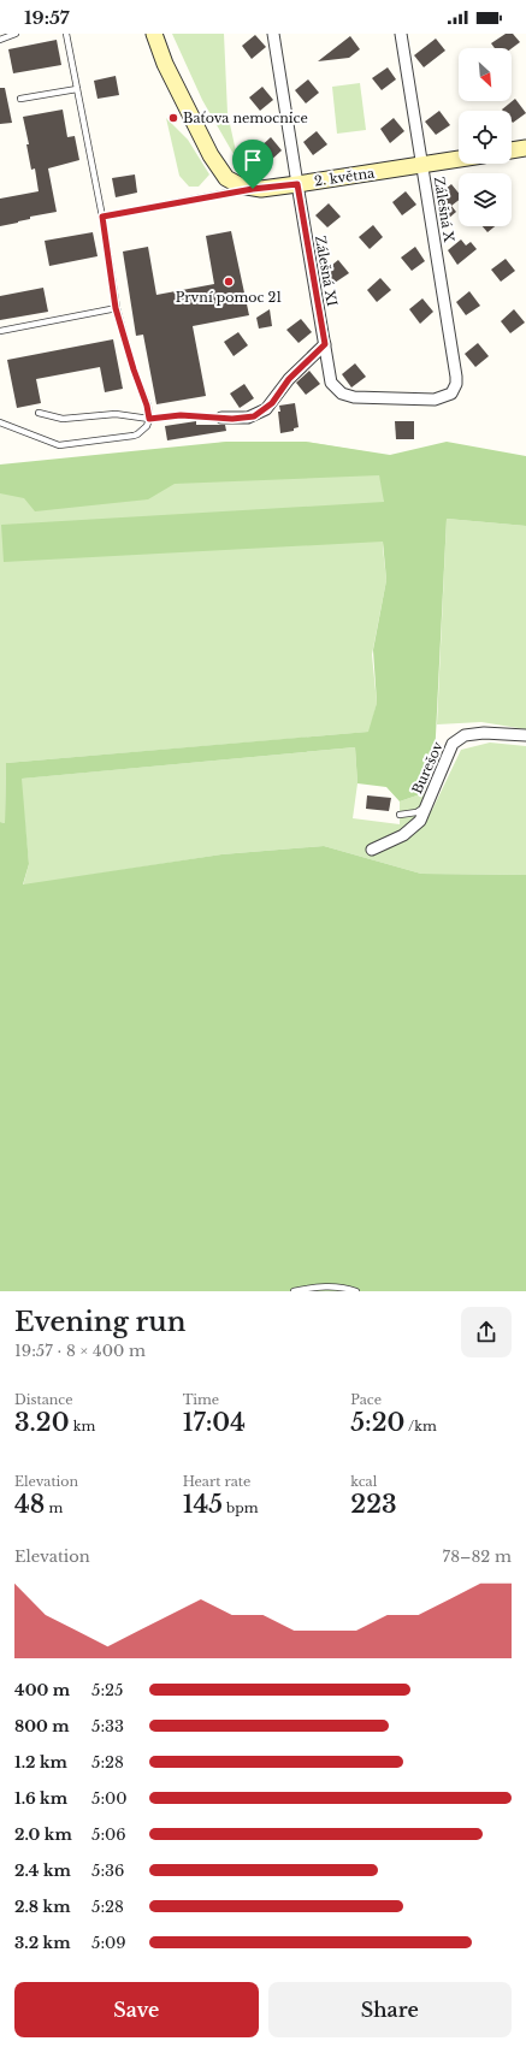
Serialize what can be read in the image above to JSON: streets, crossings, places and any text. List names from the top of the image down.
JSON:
{
  "streets": {
    "street": [
      "2. května",
      "Zálešná X",
      "Zálešná XI",
      "Burešov"
    ]
  },
  "crossings": [
    ["2. května", "Zálešná X"],
    ["2. května", "Zálešná XI"],
    ["Zálešná X", "Zálešná XI"]
  ],
  "places": ["Baťova nemocnice", "První pomoc 21"],
  "north": "bottom right",
  "page": {
    "status": "19:57",
    "heading": ["Evening run", "19:57 · 8 × 400 m"],
    "stats": [
      ["Distance", "3.20 km"],
      ["Time", "17:04"],
      ["Pace", "5:20 /km"],
      ["Elevation", "48 m"],
      ["Heart rate", "145 bpm"],
      ["kcal", "223"]
    ],
    "chart": ["Elevation", "78–82 m"],
    "list": [
      {
        "name": "400 m",
        "note": "5:25"
      },
      {
        "name": "800 m",
        "note": "5:33"
      },
      {
        "name": "1.2 km",
        "note": "5:28"
      },
      {
        "name": "1.6 km",
        "note": "5:00"
      },
      {
        "name": "2.0 km",
        "note": "5:06"
      },
      {
        "name": "2.4 km",
        "note": "5:36"
      },
      {
        "name": "2.8 km",
        "note": "5:28"
      },
      {
        "name": "3.2 km",
        "note": "5:09"
      }
    ],
    "buttons": ["Save", "Share"]
  }
}
